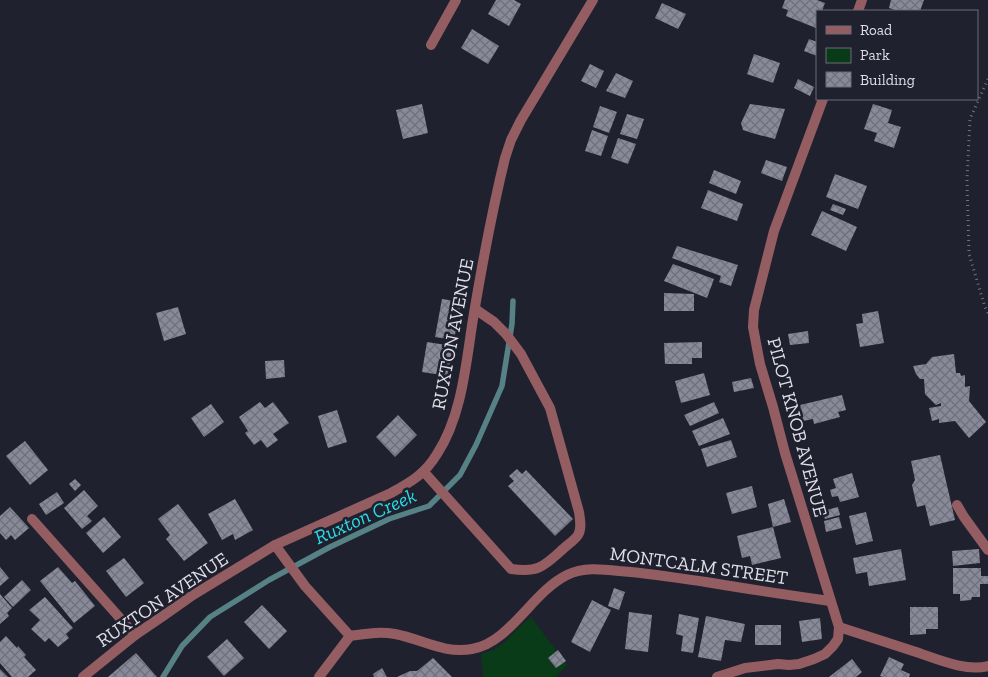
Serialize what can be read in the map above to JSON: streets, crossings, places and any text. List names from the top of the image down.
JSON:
{
  "streets": {
    "street": ["RUXTON AVENUE", "PILOT KNOB AVENUE", "MONTCALM STREET"]
  },
  "crossings": [
    ["PILOT KNOB AVENUE", "MONTCALM STREET"]
  ],
  "water": ["Ruxton Creek"],
  "legend": ["Road", "Park", "Building"]
}
